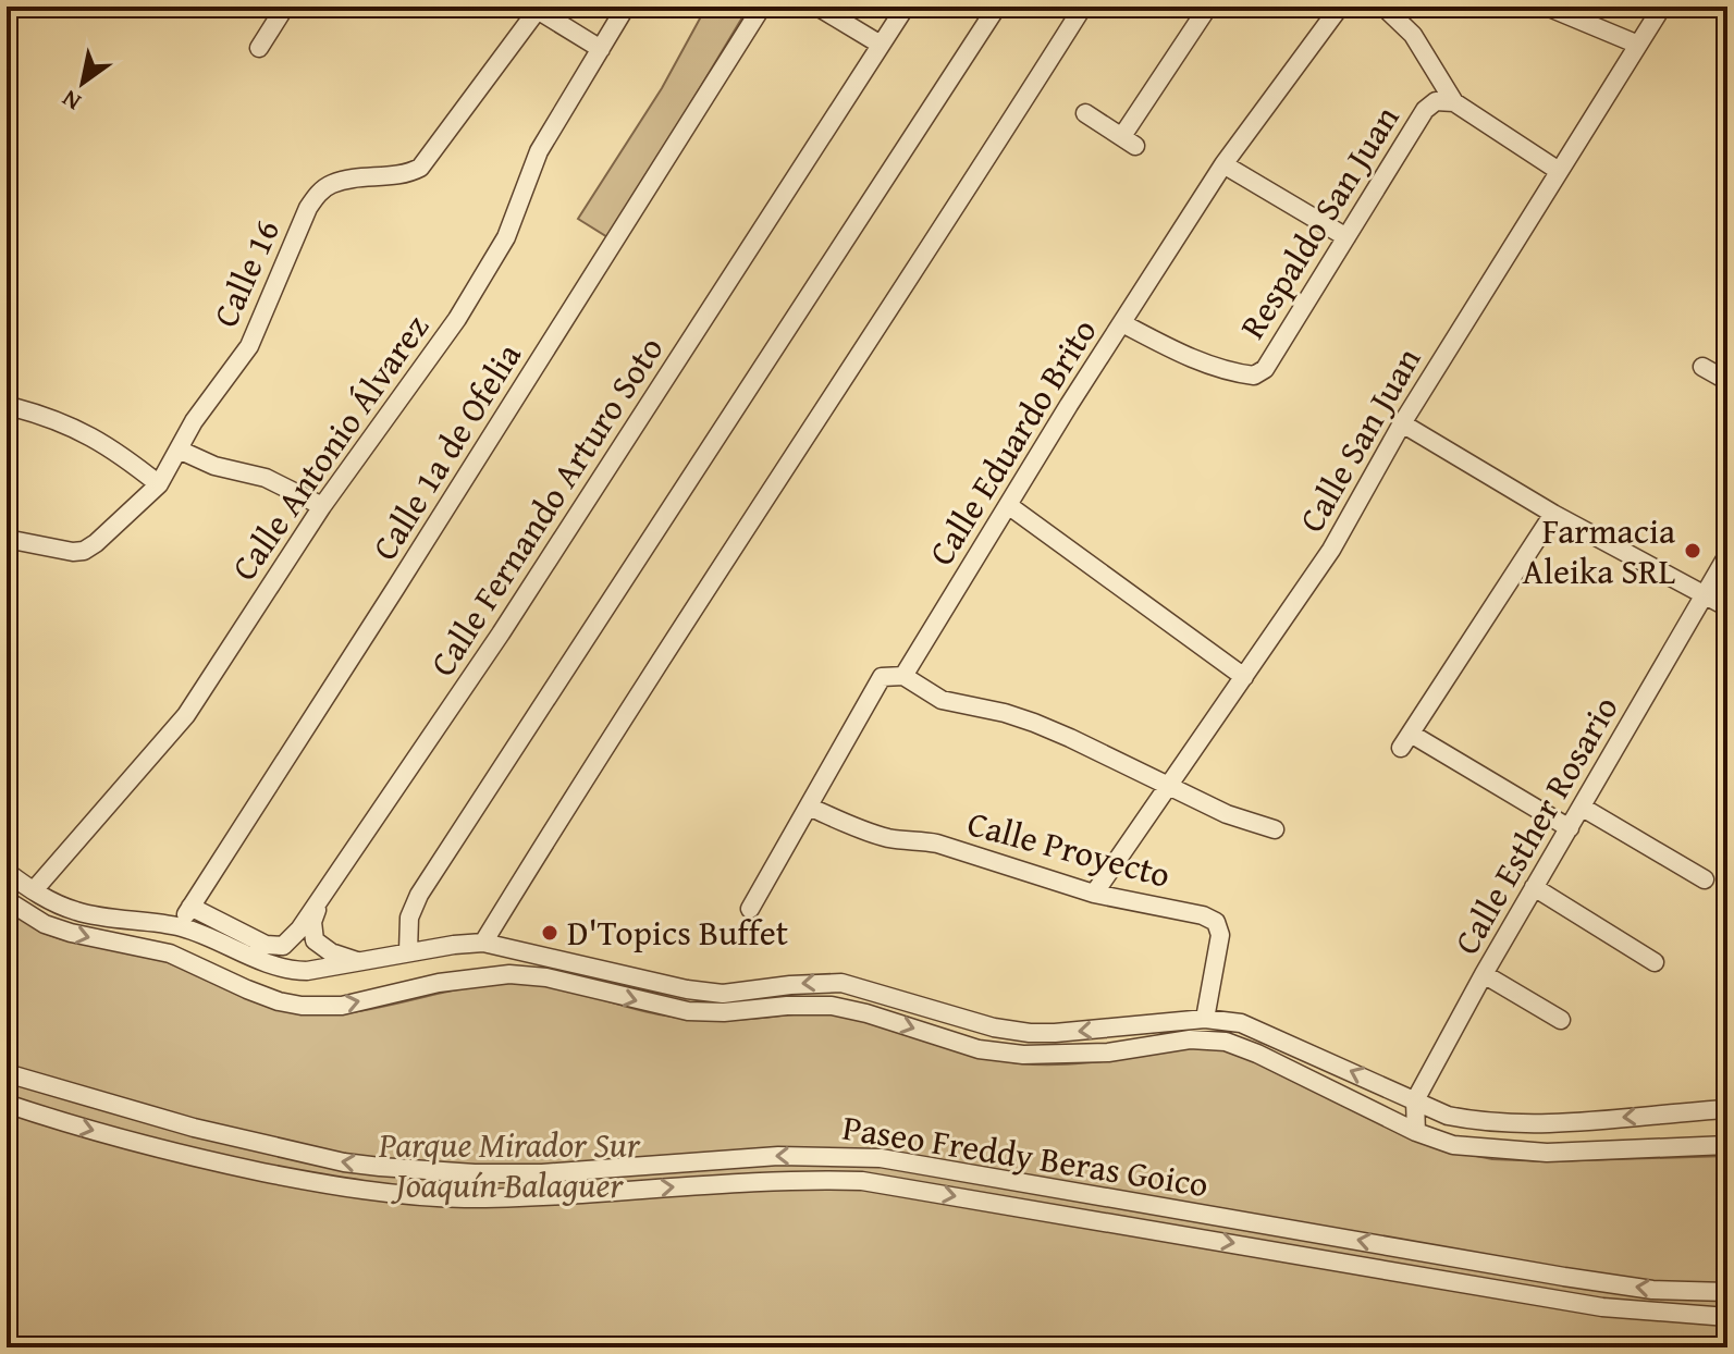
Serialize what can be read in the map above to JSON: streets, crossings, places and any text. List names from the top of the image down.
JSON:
{
  "streets": {
    "street": [
      "Respaldo San Juan",
      "Calle 16",
      "Calle San Juan",
      "Calle Eduardo Brito",
      "Calle Antonio Álvarez",
      "Calle 1a de Ofelia",
      "Calle Fernando Arturo Soto",
      "Calle Esther Rosario",
      "Calle Proyecto",
      "Paseo Freddy Beras Goico"
    ]
  },
  "crossings": [
    ["Respaldo San Juan", "Calle San Juan"],
    ["Respaldo San Juan", "Calle Eduardo Brito"],
    ["Calle San Juan", "Calle Proyecto"],
    ["Calle Eduardo Brito", "Calle Proyecto"],
    ["Calle 1a de Ofelia", "Calle Fernando Arturo Soto"]
  ],
  "parks": ["Parque Mirador Sur Joaquín Balaguer"],
  "places": ["Farmacia Aleika SRL", "D'Topics Buffet"],
  "north": "bottom left"
}
